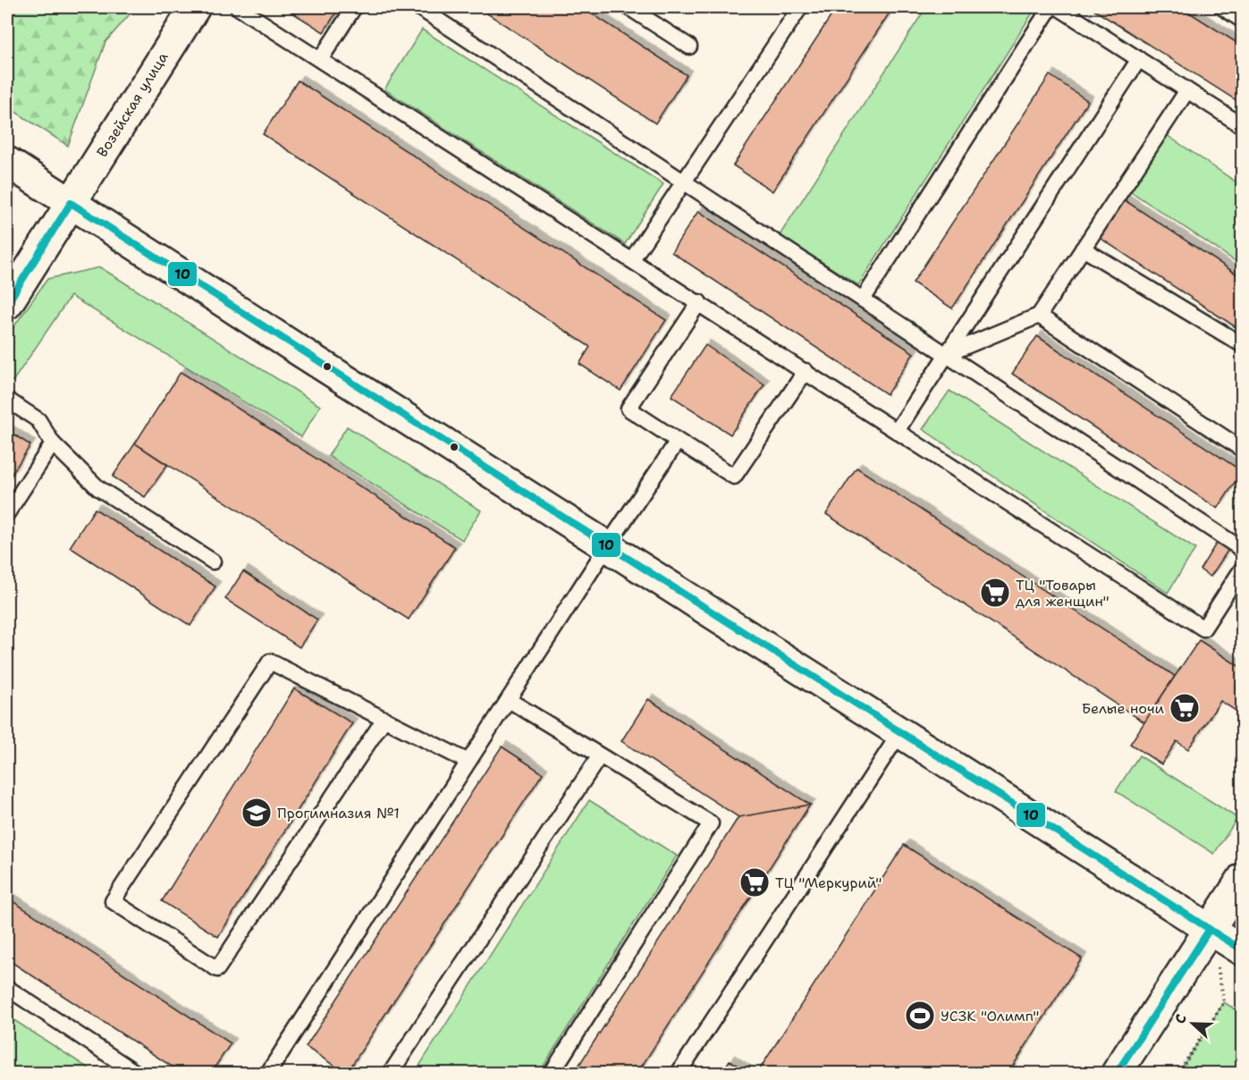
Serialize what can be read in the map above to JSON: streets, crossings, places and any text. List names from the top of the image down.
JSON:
{
  "streets": {
    "main road": ["Возейская улица"]
  },
  "places": {
    "supermarket": ["ТЦ \"Товары для женщин\"", "Белые ночи", "ТЦ \"Меркурий\""],
    "school or university": ["Прогимназия №1"],
    "sports": ["УСЗК \"Олимп\""]
  },
  "lines": ["transit line 10"],
  "north": "left"
}
